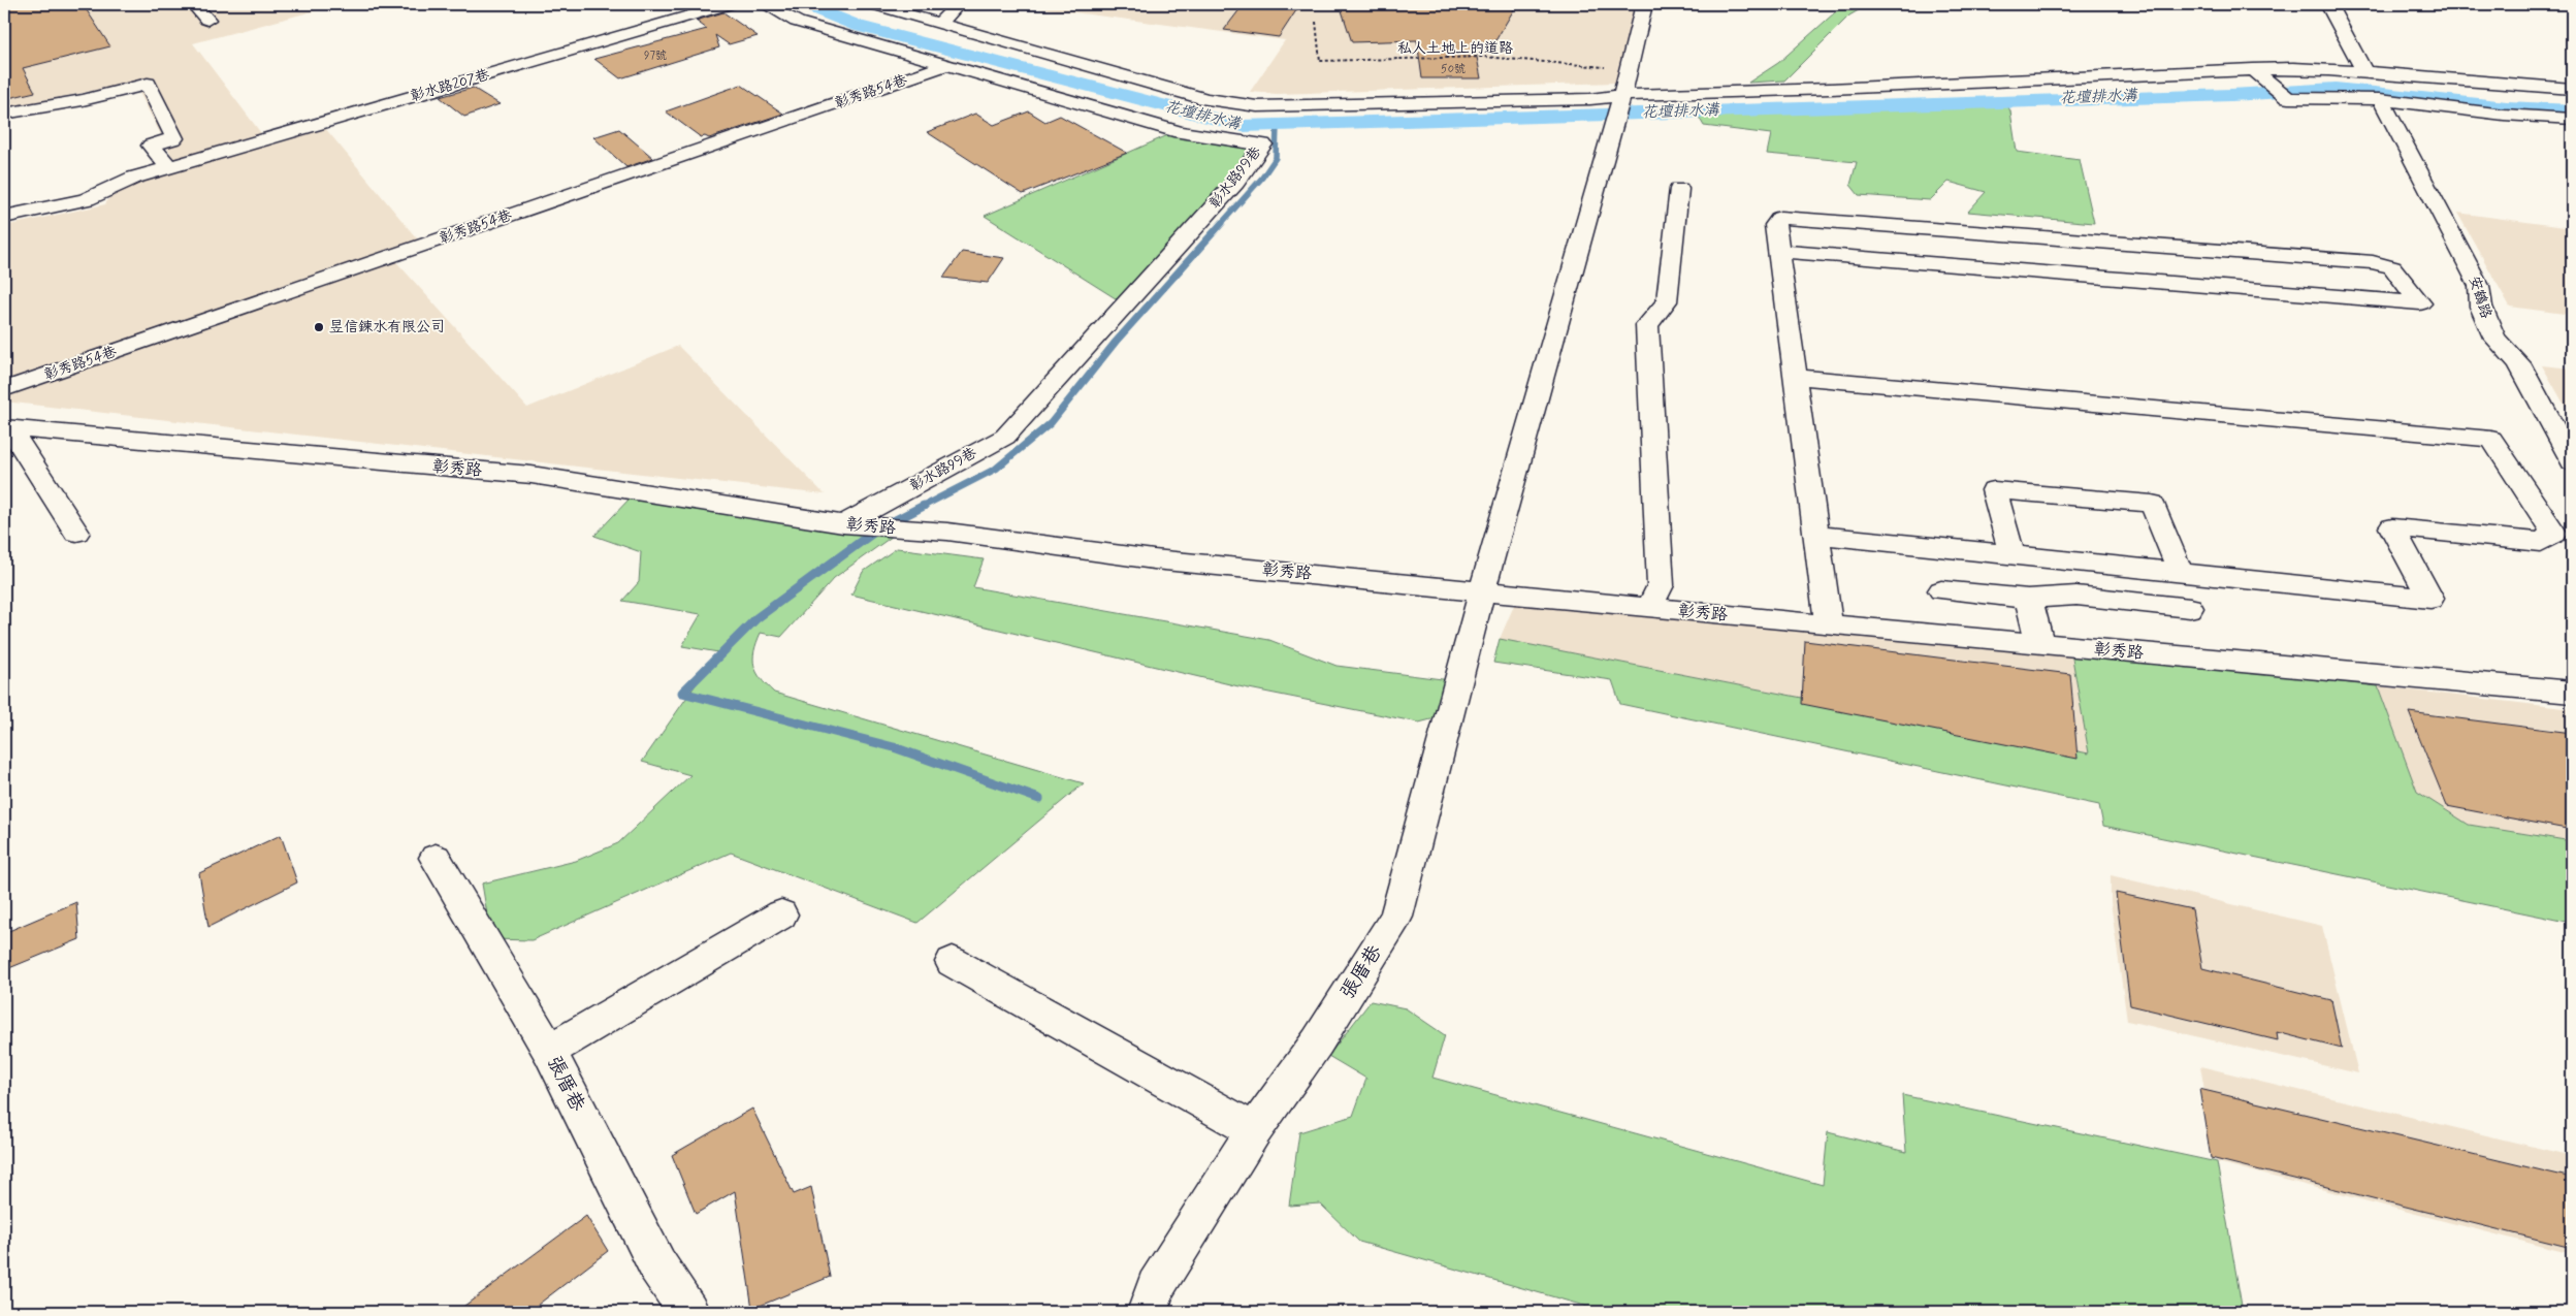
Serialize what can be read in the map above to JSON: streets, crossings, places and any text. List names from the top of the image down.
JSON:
{
  "streets": {
    "street": [
      "彰水路207巷",
      "彰秀路54巷",
      "彰水路99巷",
      "安鶴路",
      "彰秀路",
      "張厝巷"
    ],
    "path": ["私人土地上的道路"]
  },
  "crossings": [
    ["私人土地上的道路", "張厝巷"],
    ["彰秀路54巷", "彰水路99巷"],
    ["彰水路99巷", "彰秀路"],
    ["彰秀路", "張厝巷"]
  ],
  "water": ["花壇排水溝"],
  "places": ["昱信鍊水有限公司"],
  "house_numbers": ["97號", "50號"]
}
